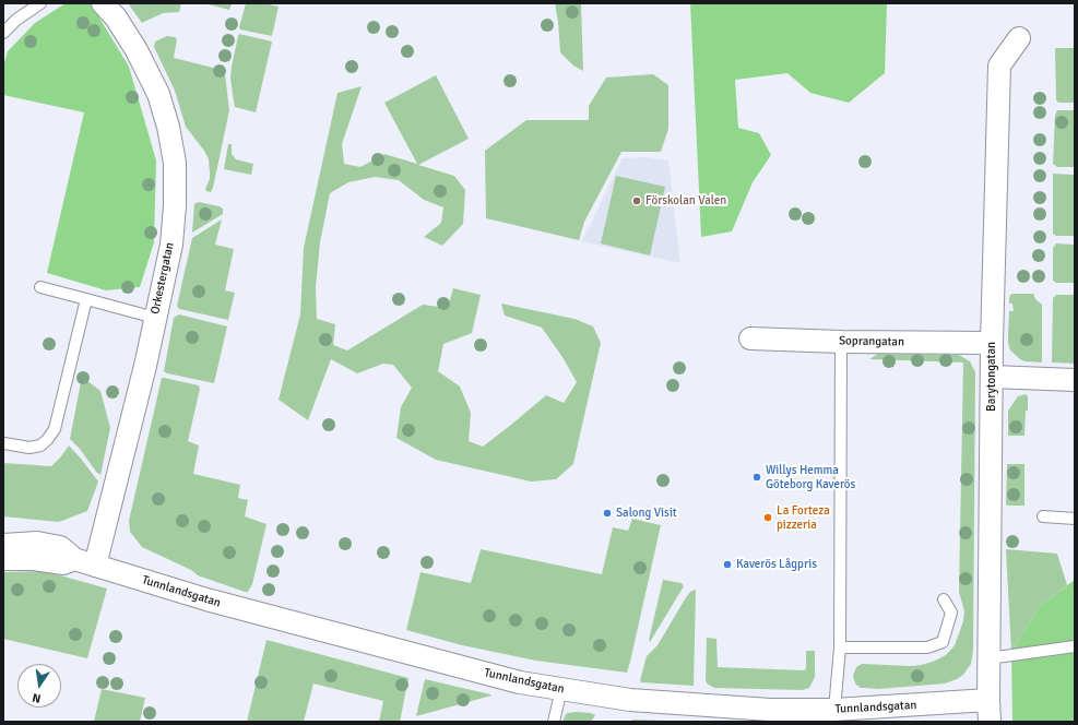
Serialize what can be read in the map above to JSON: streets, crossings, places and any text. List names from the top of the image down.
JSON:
{
  "streets": {
    "street": [
      "Orkestergatan",
      "Soprangatan",
      "Barytongatan",
      "Tunnlandsgatan"
    ]
  },
  "crossings": [
    ["Orkestergatan", "Tunnlandsgatan"],
    ["Soprangatan", "Barytongatan"],
    ["Barytongatan", "Tunnlandsgatan"]
  ],
  "places": [
    "Förskolan Valen",
    "Willys Hemma Göteborg Kaverös",
    "Salong Visit",
    "La Forteza pizzeria",
    "Kaverös Lågpris"
  ],
  "north": "bottom"
}
